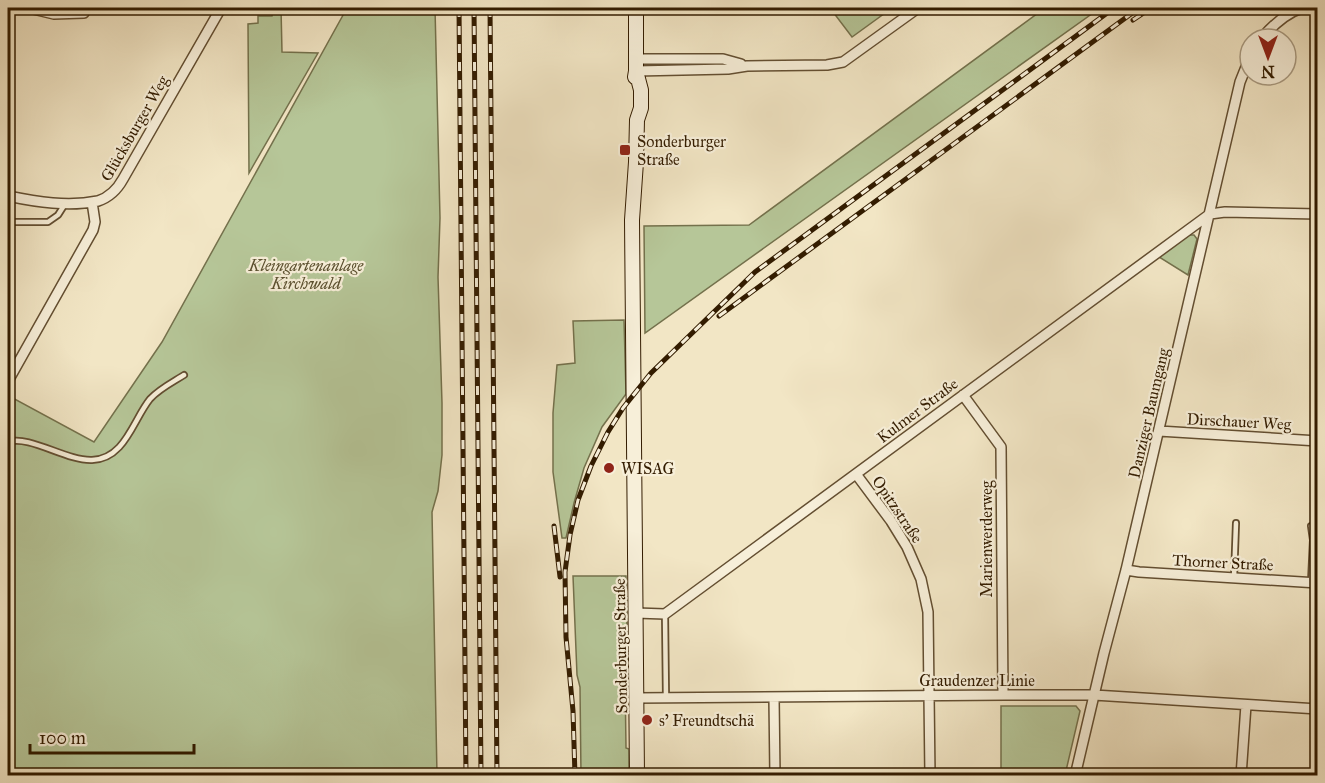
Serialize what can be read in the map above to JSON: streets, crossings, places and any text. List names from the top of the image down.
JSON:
{
  "streets": {
    "street": [
      "Glücksburger Weg",
      "Kulmer Straße",
      "Danziger Baumgang",
      "Dirschauer Weg",
      "Opitzstraße",
      "Marienwerderweg",
      "Thorner Straße",
      "Sonderburger Straße",
      "Graudenzer Linie"
    ]
  },
  "crossings": [
    ["Kulmer Straße", "Danziger Baumgang"],
    ["Kulmer Straße", "Opitzstraße"],
    ["Kulmer Straße", "Marienwerderweg"],
    ["Danziger Baumgang", "Dirschauer Weg"],
    ["Danziger Baumgang", "Thorner Straße"],
    ["Danziger Baumgang", "Graudenzer Linie"],
    ["Opitzstraße", "Graudenzer Linie"],
    ["Marienwerderweg", "Graudenzer Linie"],
    ["Sonderburger Straße", "Graudenzer Linie"]
  ],
  "parks": ["Kleingartenanlage Kirchwald"],
  "places": {
    "transit": ["Sonderburger Straße"],
    "other": ["WISAG", "s' Freundtschä"]
  },
  "scale_bar": "100 m",
  "north": "bottom"
}
